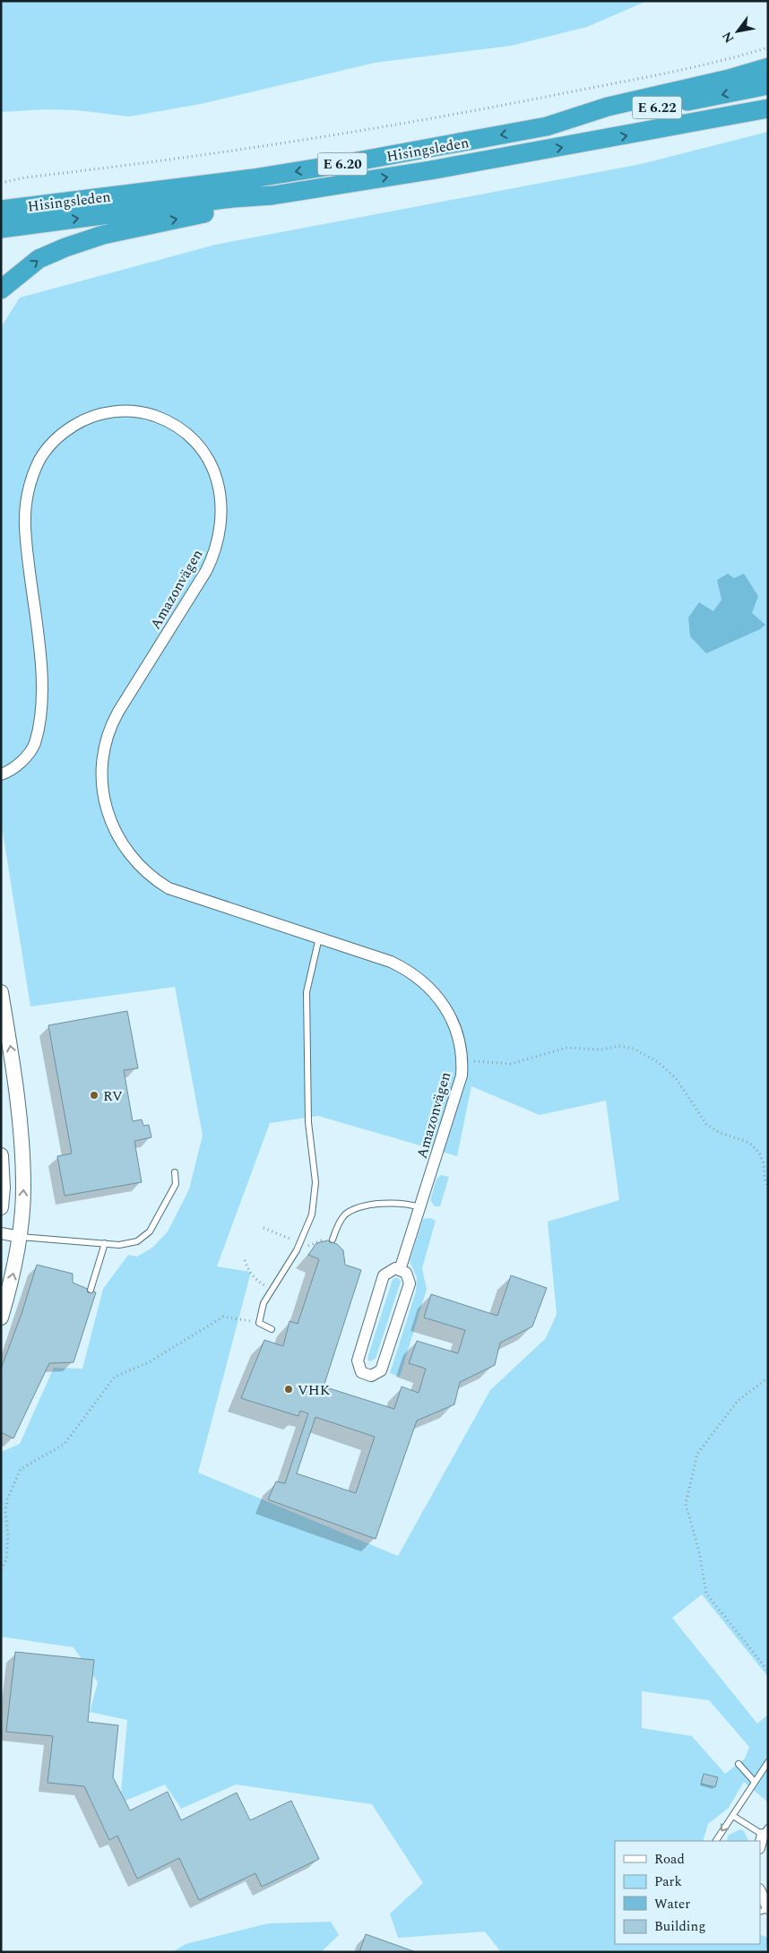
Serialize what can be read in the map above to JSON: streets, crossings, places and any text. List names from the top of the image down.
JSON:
{
  "streets": {
    "highway": ["E 6.22", "Hisingsleden", "E 6.20"],
    "street": ["Amazonvägen"]
  },
  "crossings": [
    ["E 6.22", "Hisingsleden"]
  ],
  "places": ["RV", "VHK"],
  "legend": [
    "Road",
    "Park",
    "Water",
    "Building"
  ],
  "north": "bottom left"
}
